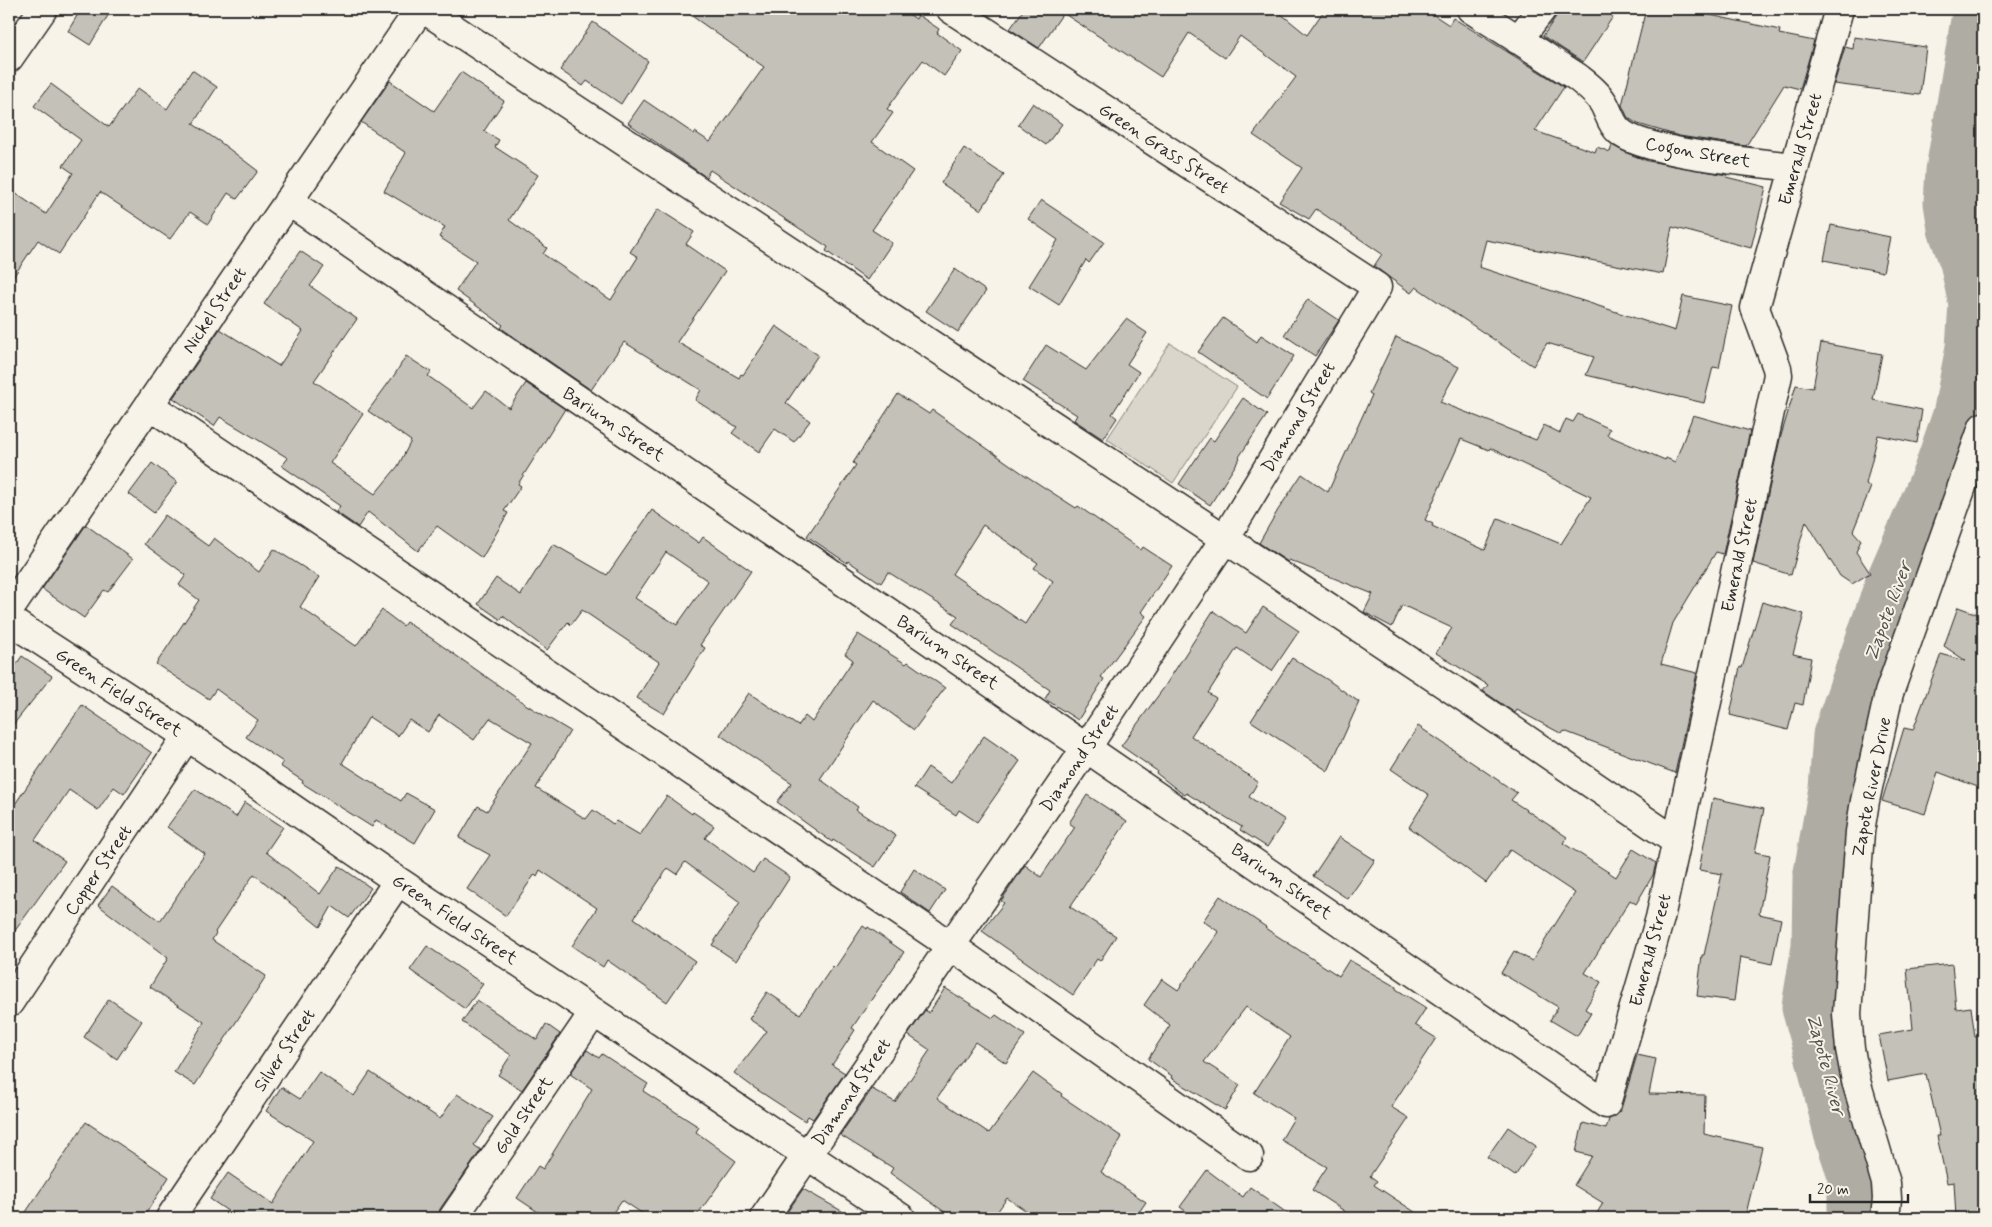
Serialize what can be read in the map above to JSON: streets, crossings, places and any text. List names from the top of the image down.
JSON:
{
  "streets": {
    "street": [
      "Green Grass Street",
      "Emerald Street",
      "Cogon Street",
      "Nickel Street",
      "Diamond Street",
      "Barium Street",
      "Green Field Street",
      "Zapote River Drive",
      "Copper Street",
      "Silver Street",
      "Gold Street"
    ]
  },
  "crossings": [
    ["Green Grass Street", "Diamond Street"],
    ["Emerald Street", "Cogon Street"],
    ["Emerald Street", "Barium Street"],
    ["Nickel Street", "Barium Street"],
    ["Diamond Street", "Barium Street"],
    ["Diamond Street", "Green Field Street"],
    ["Green Field Street", "Copper Street"],
    ["Green Field Street", "Silver Street"],
    ["Green Field Street", "Gold Street"]
  ],
  "water": ["Zapote River"],
  "scale_bar": "20 m"
}
